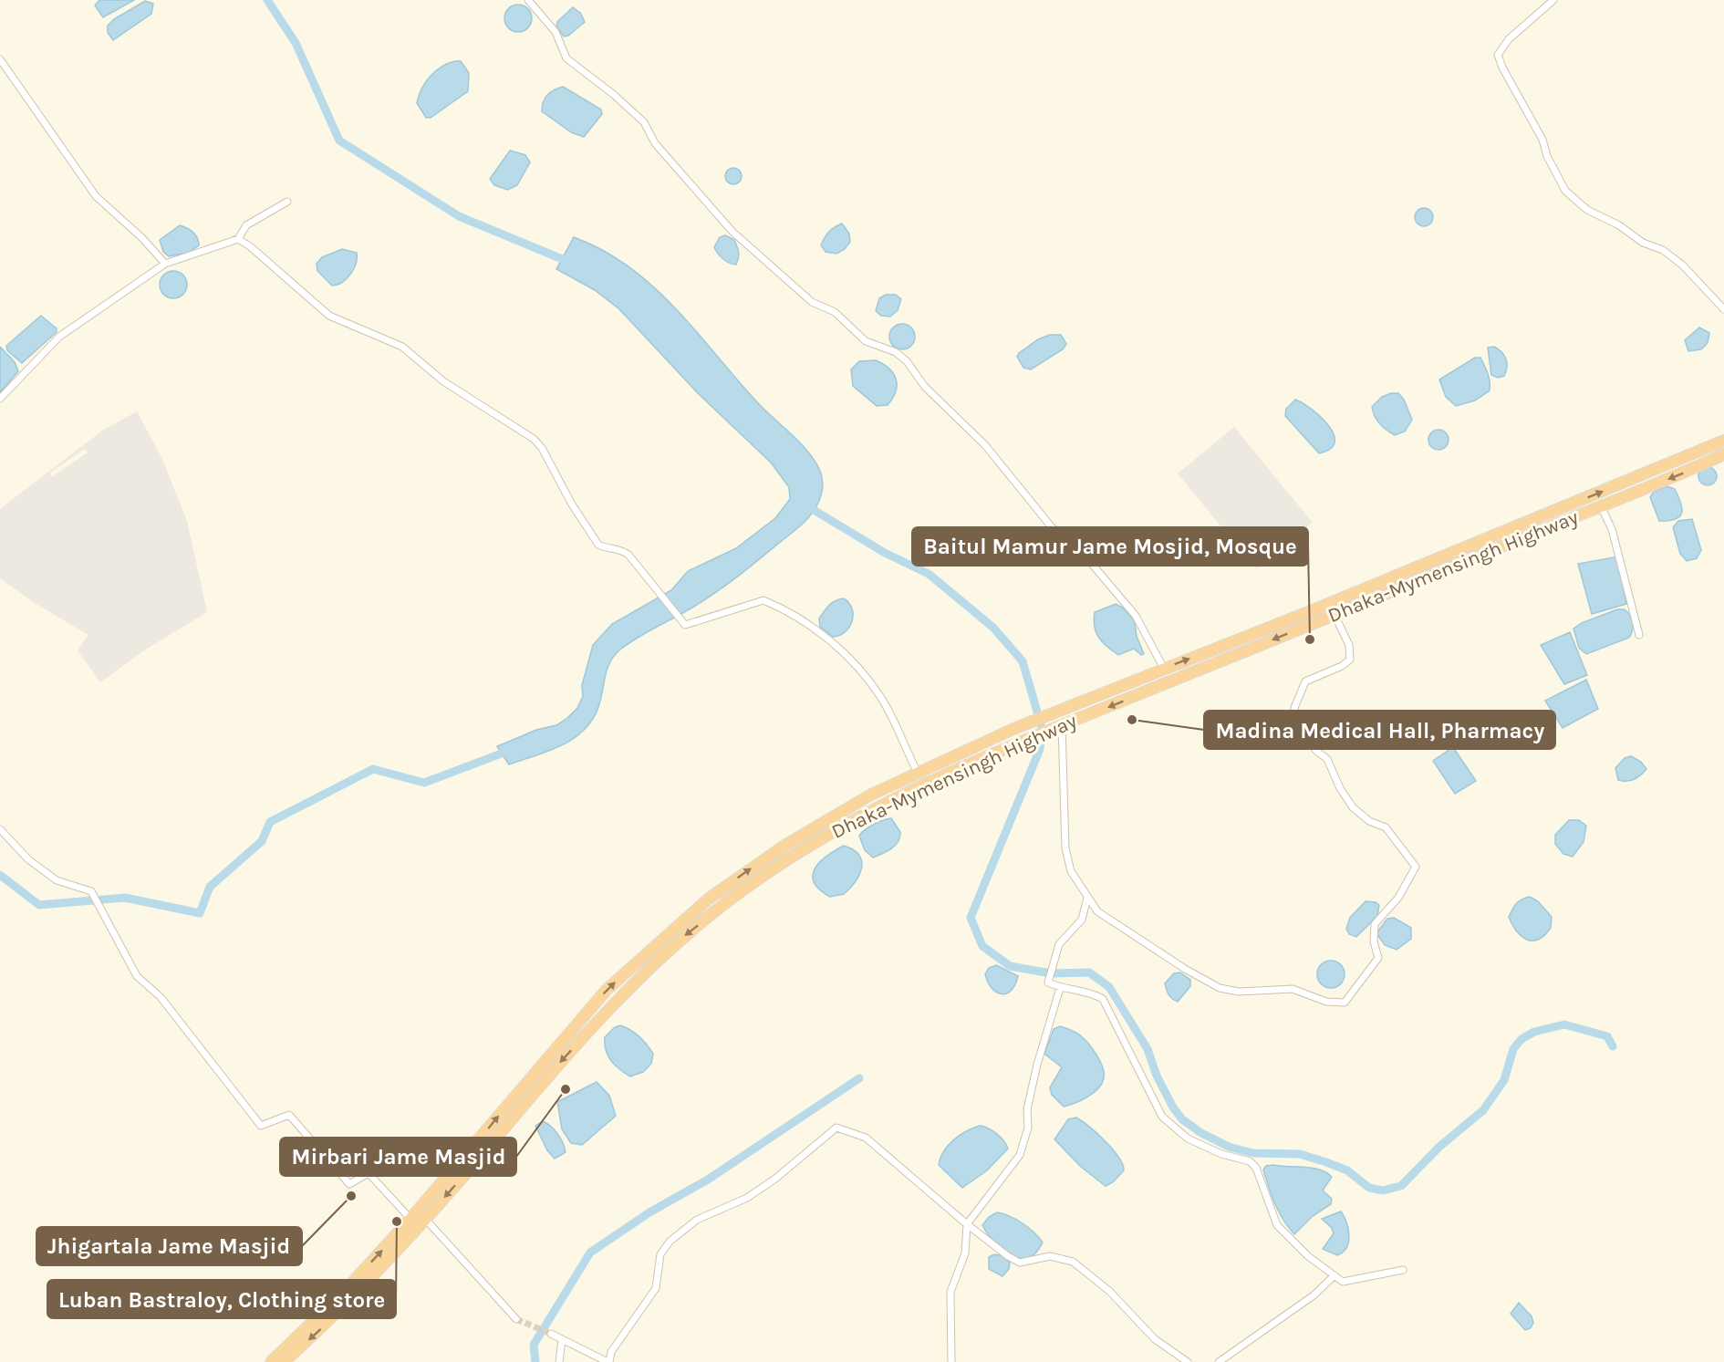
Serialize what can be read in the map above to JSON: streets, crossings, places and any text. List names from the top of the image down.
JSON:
{
  "streets": {
    "highway": ["Dhaka-Mymensingh Highway"]
  },
  "places": [
    "Baitul Mamur Jame Mosjid, Mosque",
    "Madina Medical Hall, Pharmacy",
    "Mirbari Jame Masjid",
    "Jhigartala Jame Masjid",
    "Luban Bastraloy, Clothing store"
  ]
}
